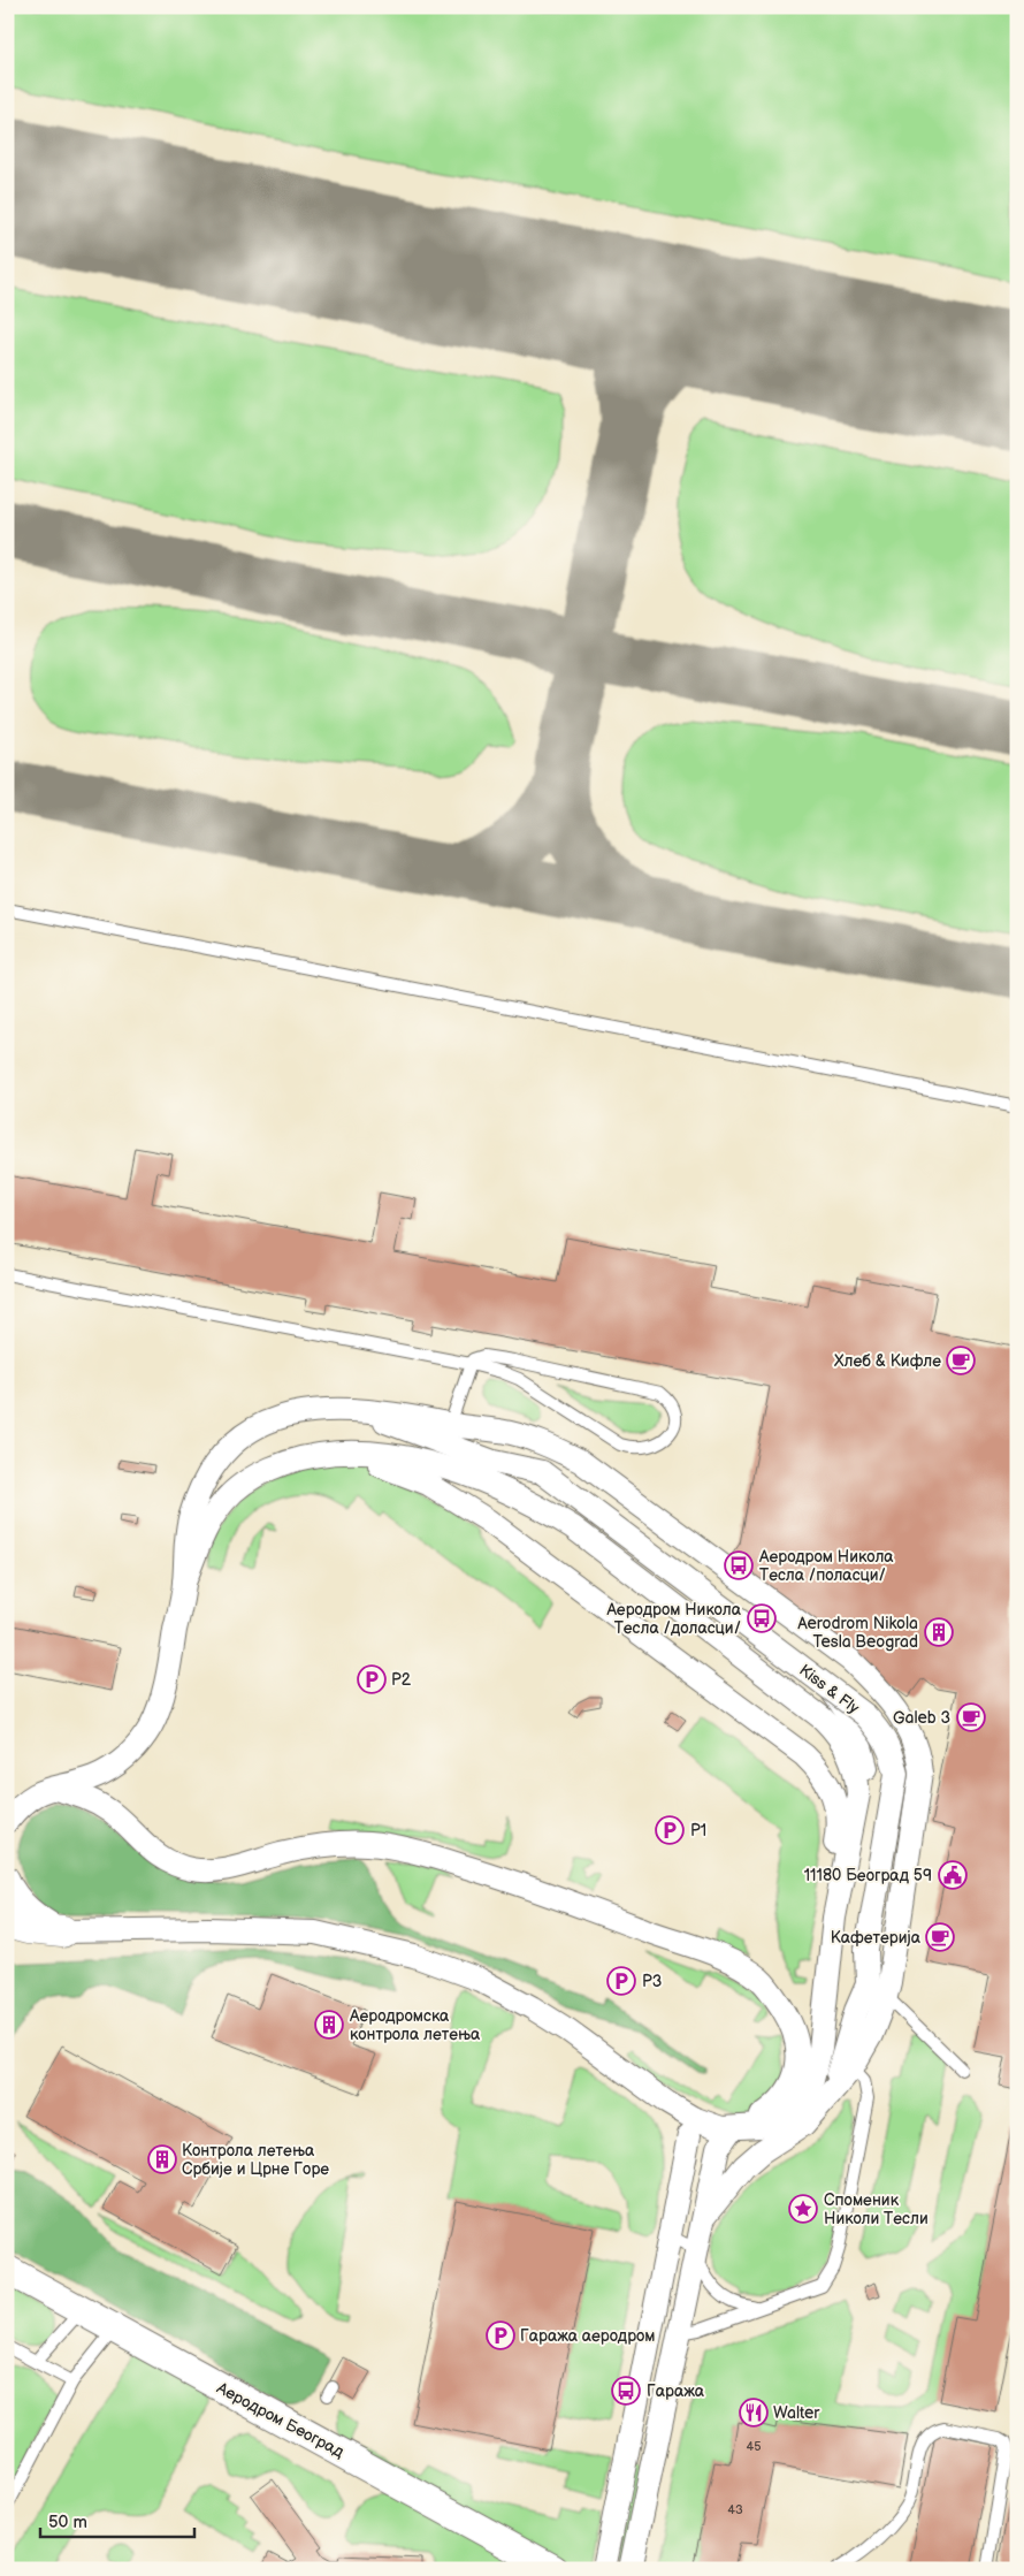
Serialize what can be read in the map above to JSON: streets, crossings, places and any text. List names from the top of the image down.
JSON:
{
  "streets": {
    "street": ["Kiss & Fly", "Аеродром Београд"]
  },
  "places": {
    "cafe": ["Хлеб & Кифле", "Galeb 3", "Кафетерија"],
    "bus stop": ["Аеродром Никола Тесла /поласци/", "Аеродром Никола Тесла /доласци/", "Гаража"],
    "building": ["Aerodrom Nikola Tesla Beograd", "Аеродромска контрола летења", "Контрола летења Србије и Црне Горе"],
    "parking": [
      "P2",
      "P1",
      "P3",
      "Гаража аеродром"
    ],
    "public building": ["11180 Београд 59"],
    "place": ["Споменик Николи Тесли"],
    "restaurant": ["Walter"]
  },
  "house_numbers": ["45", "43"],
  "scale_bar": "50 m"
}
